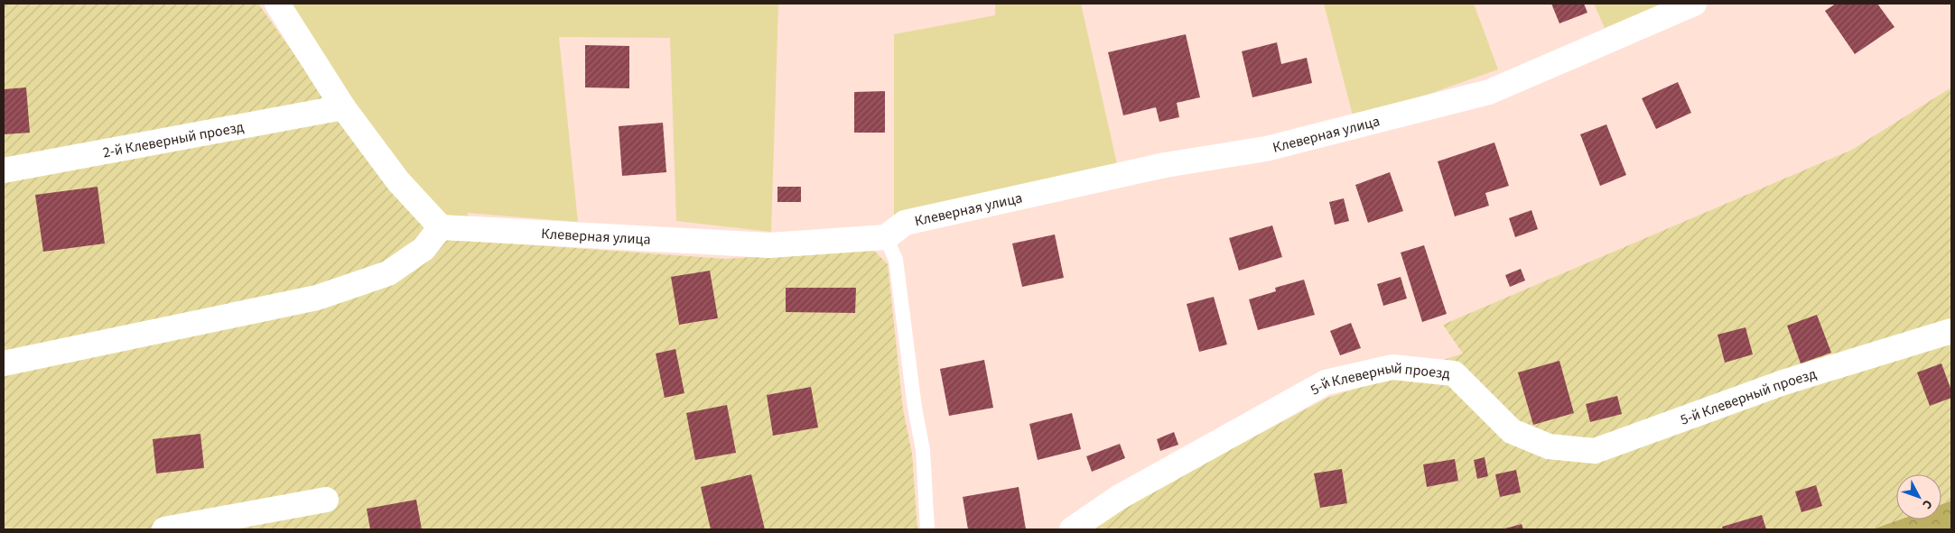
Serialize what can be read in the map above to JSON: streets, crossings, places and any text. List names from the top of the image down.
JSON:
{
  "streets": {
    "street": ["Клеверная улица", "2-й Клеверный проезд", "5-й Клеверный проезд"]
  },
  "north": "bottom right"
}
